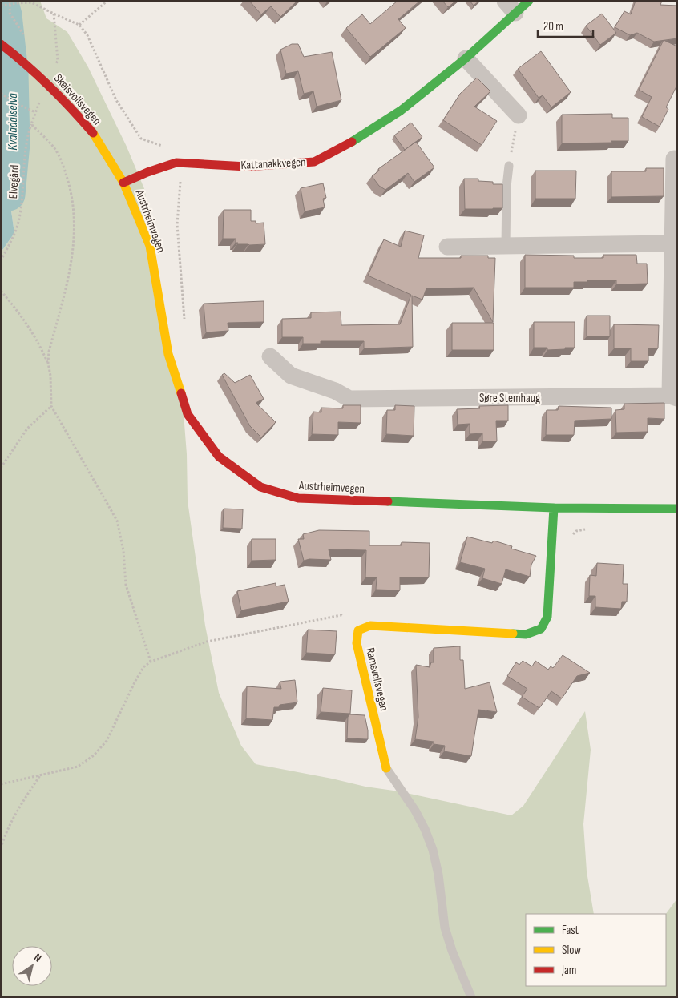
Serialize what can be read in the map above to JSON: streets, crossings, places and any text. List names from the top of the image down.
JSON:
{
  "streets": {
    "main road": [
      "Skeisvollsvegen",
      "Kattanakkvegen",
      "Austrheimvegen",
      "Ramsvollsvegen"
    ],
    "street": ["Søre Stemhaug"],
    "path": ["Elvegård"]
  },
  "crossings": [
    ["Skeisvollsvegen", "Kattanakkvegen"],
    ["Skeisvollsvegen", "Austrheimvegen"],
    ["Kattanakkvegen", "Austrheimvegen"]
  ],
  "water": ["Kvaladalselva"],
  "legend": ["Fast", "Slow", "Jam"],
  "scale_bar": "20 m",
  "north": "top right"
}
